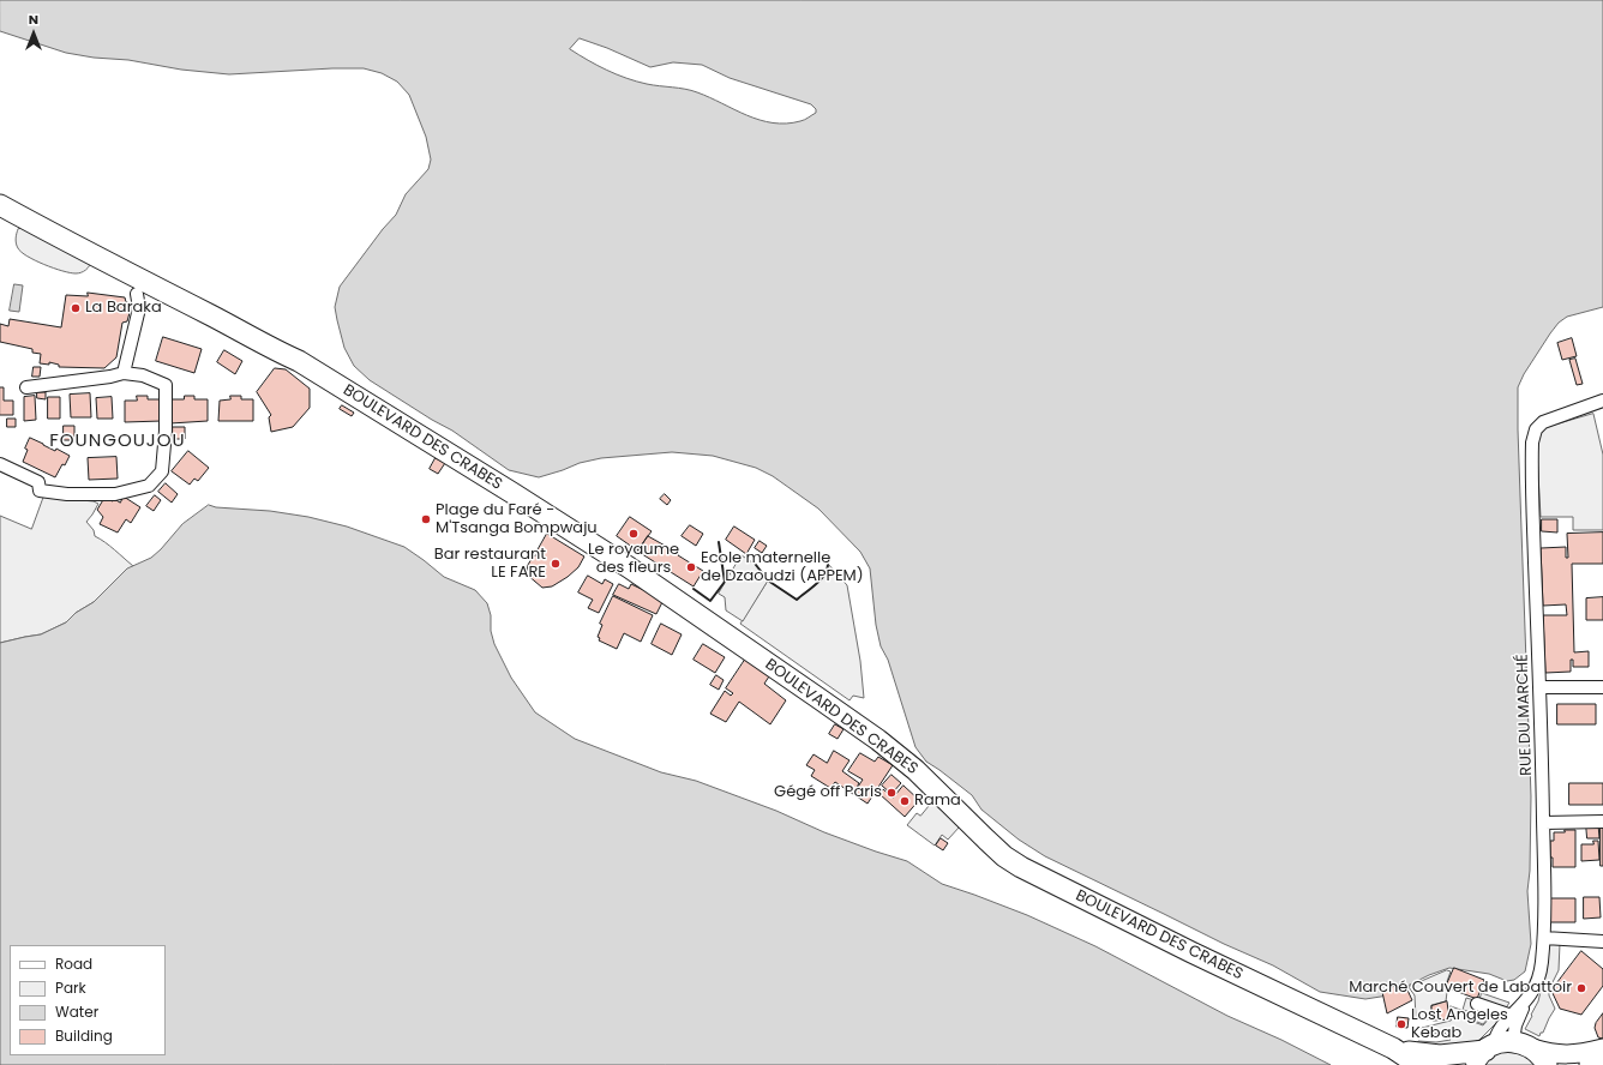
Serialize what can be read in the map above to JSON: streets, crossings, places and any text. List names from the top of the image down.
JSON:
{
  "streets": {
    "main road": ["BOULEVARD DES CRABES"],
    "street": ["RUE DU MARCHÉ"]
  },
  "crossings": [
    ["BOULEVARD DES CRABES", "RUE DU MARCHÉ"]
  ],
  "districts": ["FOUNGOUJOU"],
  "places": [
    "La Baraka",
    "Plage du Faré - M'Tsanga Bompwaju",
    "Le royaume des fleurs",
    "Bar restaurant LE FARE",
    "Ecole maternelle de Dzaoudzi (APPEM)",
    "Gégé off Paris",
    "Rama",
    "Marché Couvert de Labattoir",
    "Lost Angeles Kebab"
  ],
  "legend": [
    "Road",
    "Park",
    "Water",
    "Building"
  ],
  "north": "top"
}
